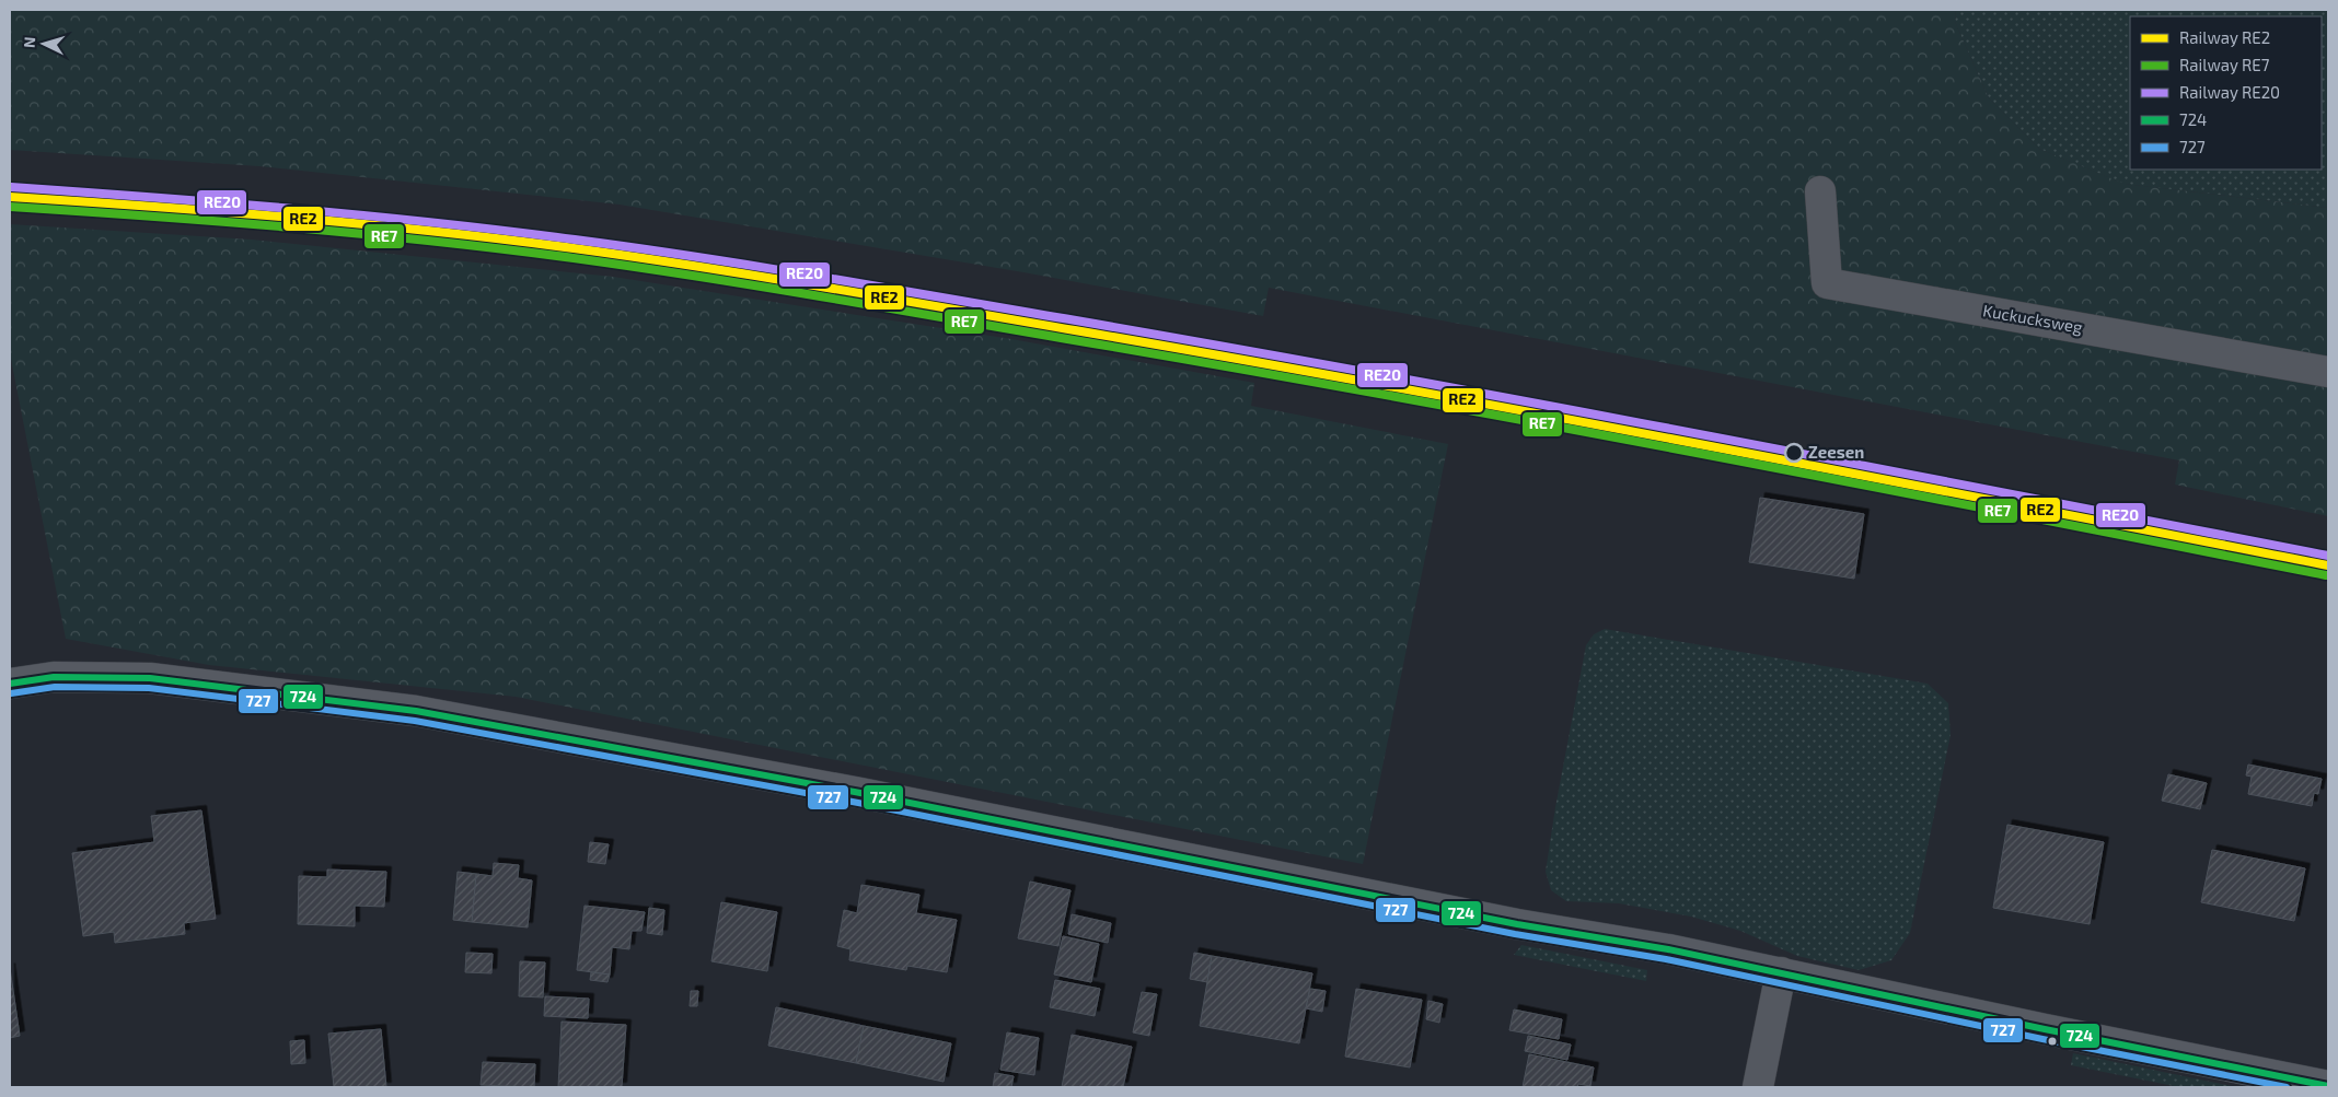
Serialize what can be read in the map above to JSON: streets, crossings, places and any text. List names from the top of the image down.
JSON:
{
  "streets": {
    "street": ["Kuckucksweg"]
  },
  "places": ["Zeesen"],
  "lines": [
    "rail line RE20",
    "rail line RE2",
    "rail line RE7",
    "transit line 724",
    "transit line 727"
  ],
  "legend": [
    "Railway RE2",
    "Railway RE7",
    "Railway RE20",
    "724",
    "727"
  ],
  "north": "left"
}
